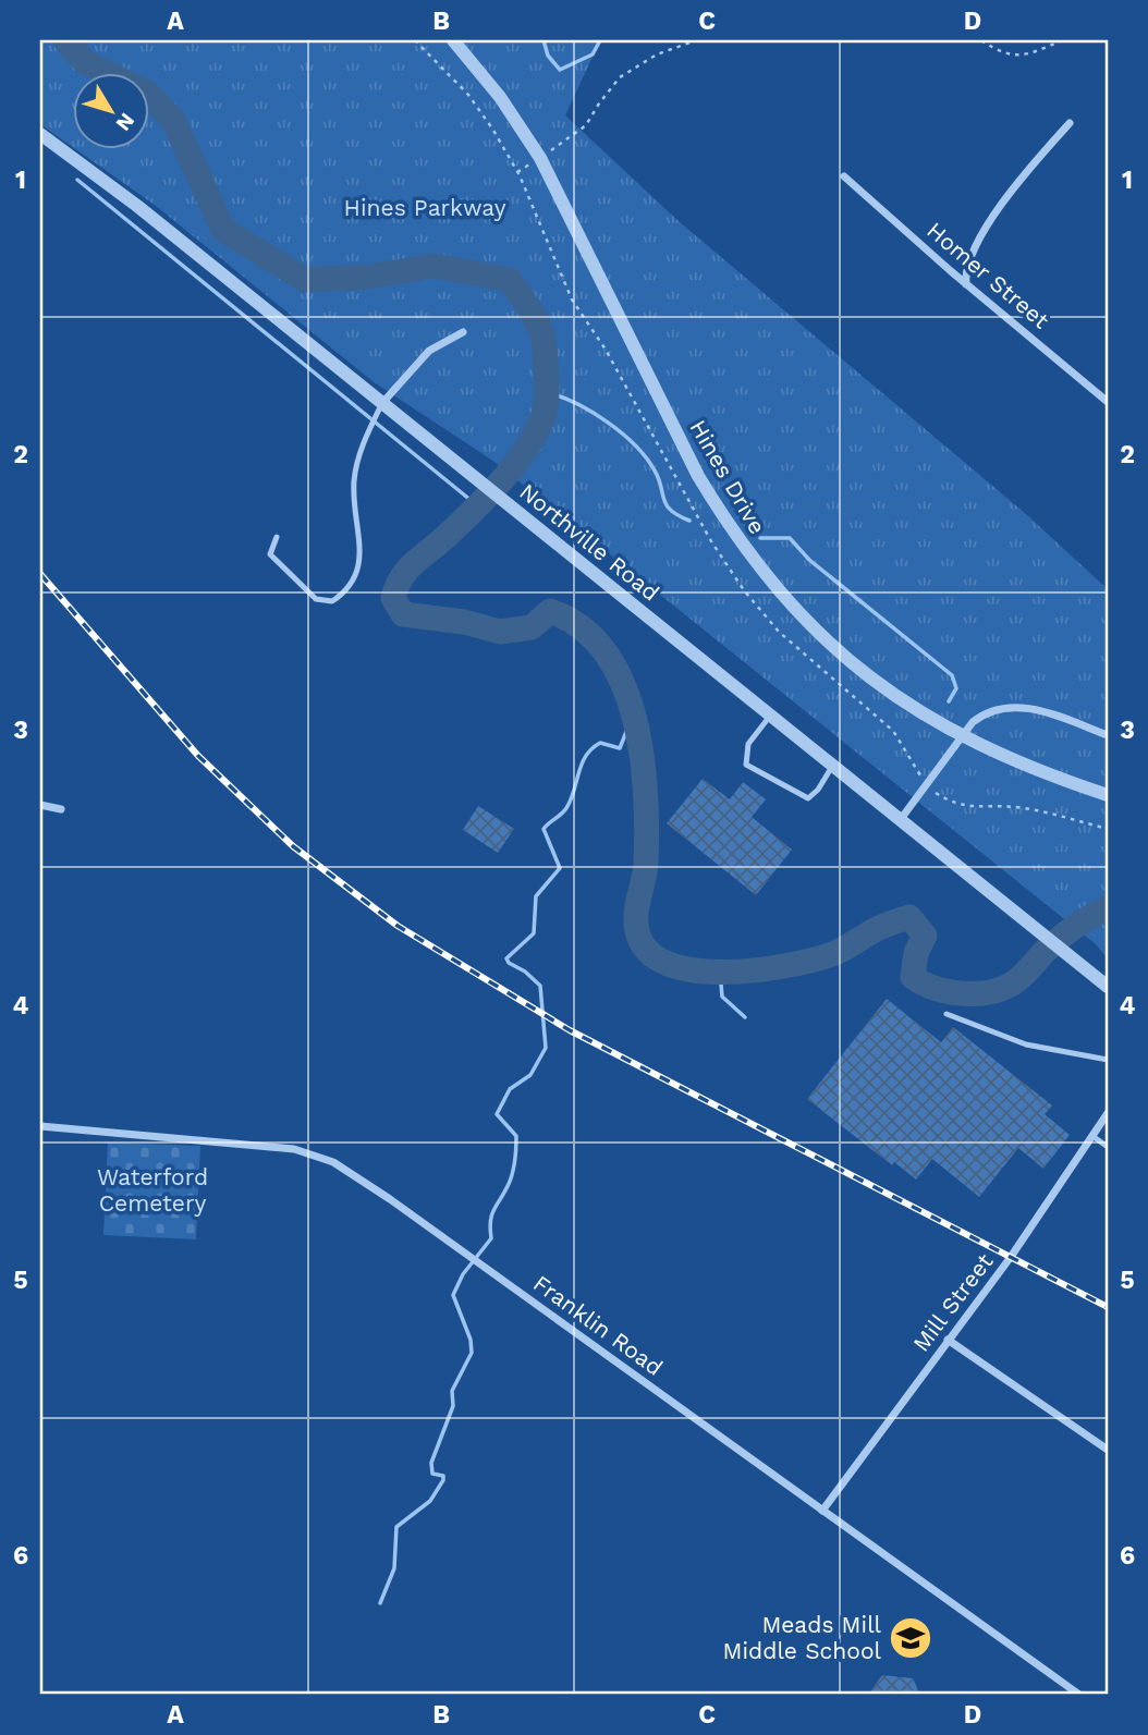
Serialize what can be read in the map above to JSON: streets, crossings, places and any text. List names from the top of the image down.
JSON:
{
  "streets": {
    "street": [
      "Homer Street",
      "Hines Drive",
      "Northville Road",
      "Mill Street",
      "Franklin Road"
    ]
  },
  "crossings": [
    ["Mill Street", "Franklin Road"]
  ],
  "parks": ["Hines Parkway", "Waterford Cemetery"],
  "places": {
    "school or university": ["Meads Mill Middle School"]
  },
  "north": "bottom right",
  "grid": {
    "columns": [
      "A",
      "B",
      "C",
      "D"
    ],
    "rows": [
      "1",
      "2",
      "3",
      "4",
      "5",
      "6"
    ]
  }
}
